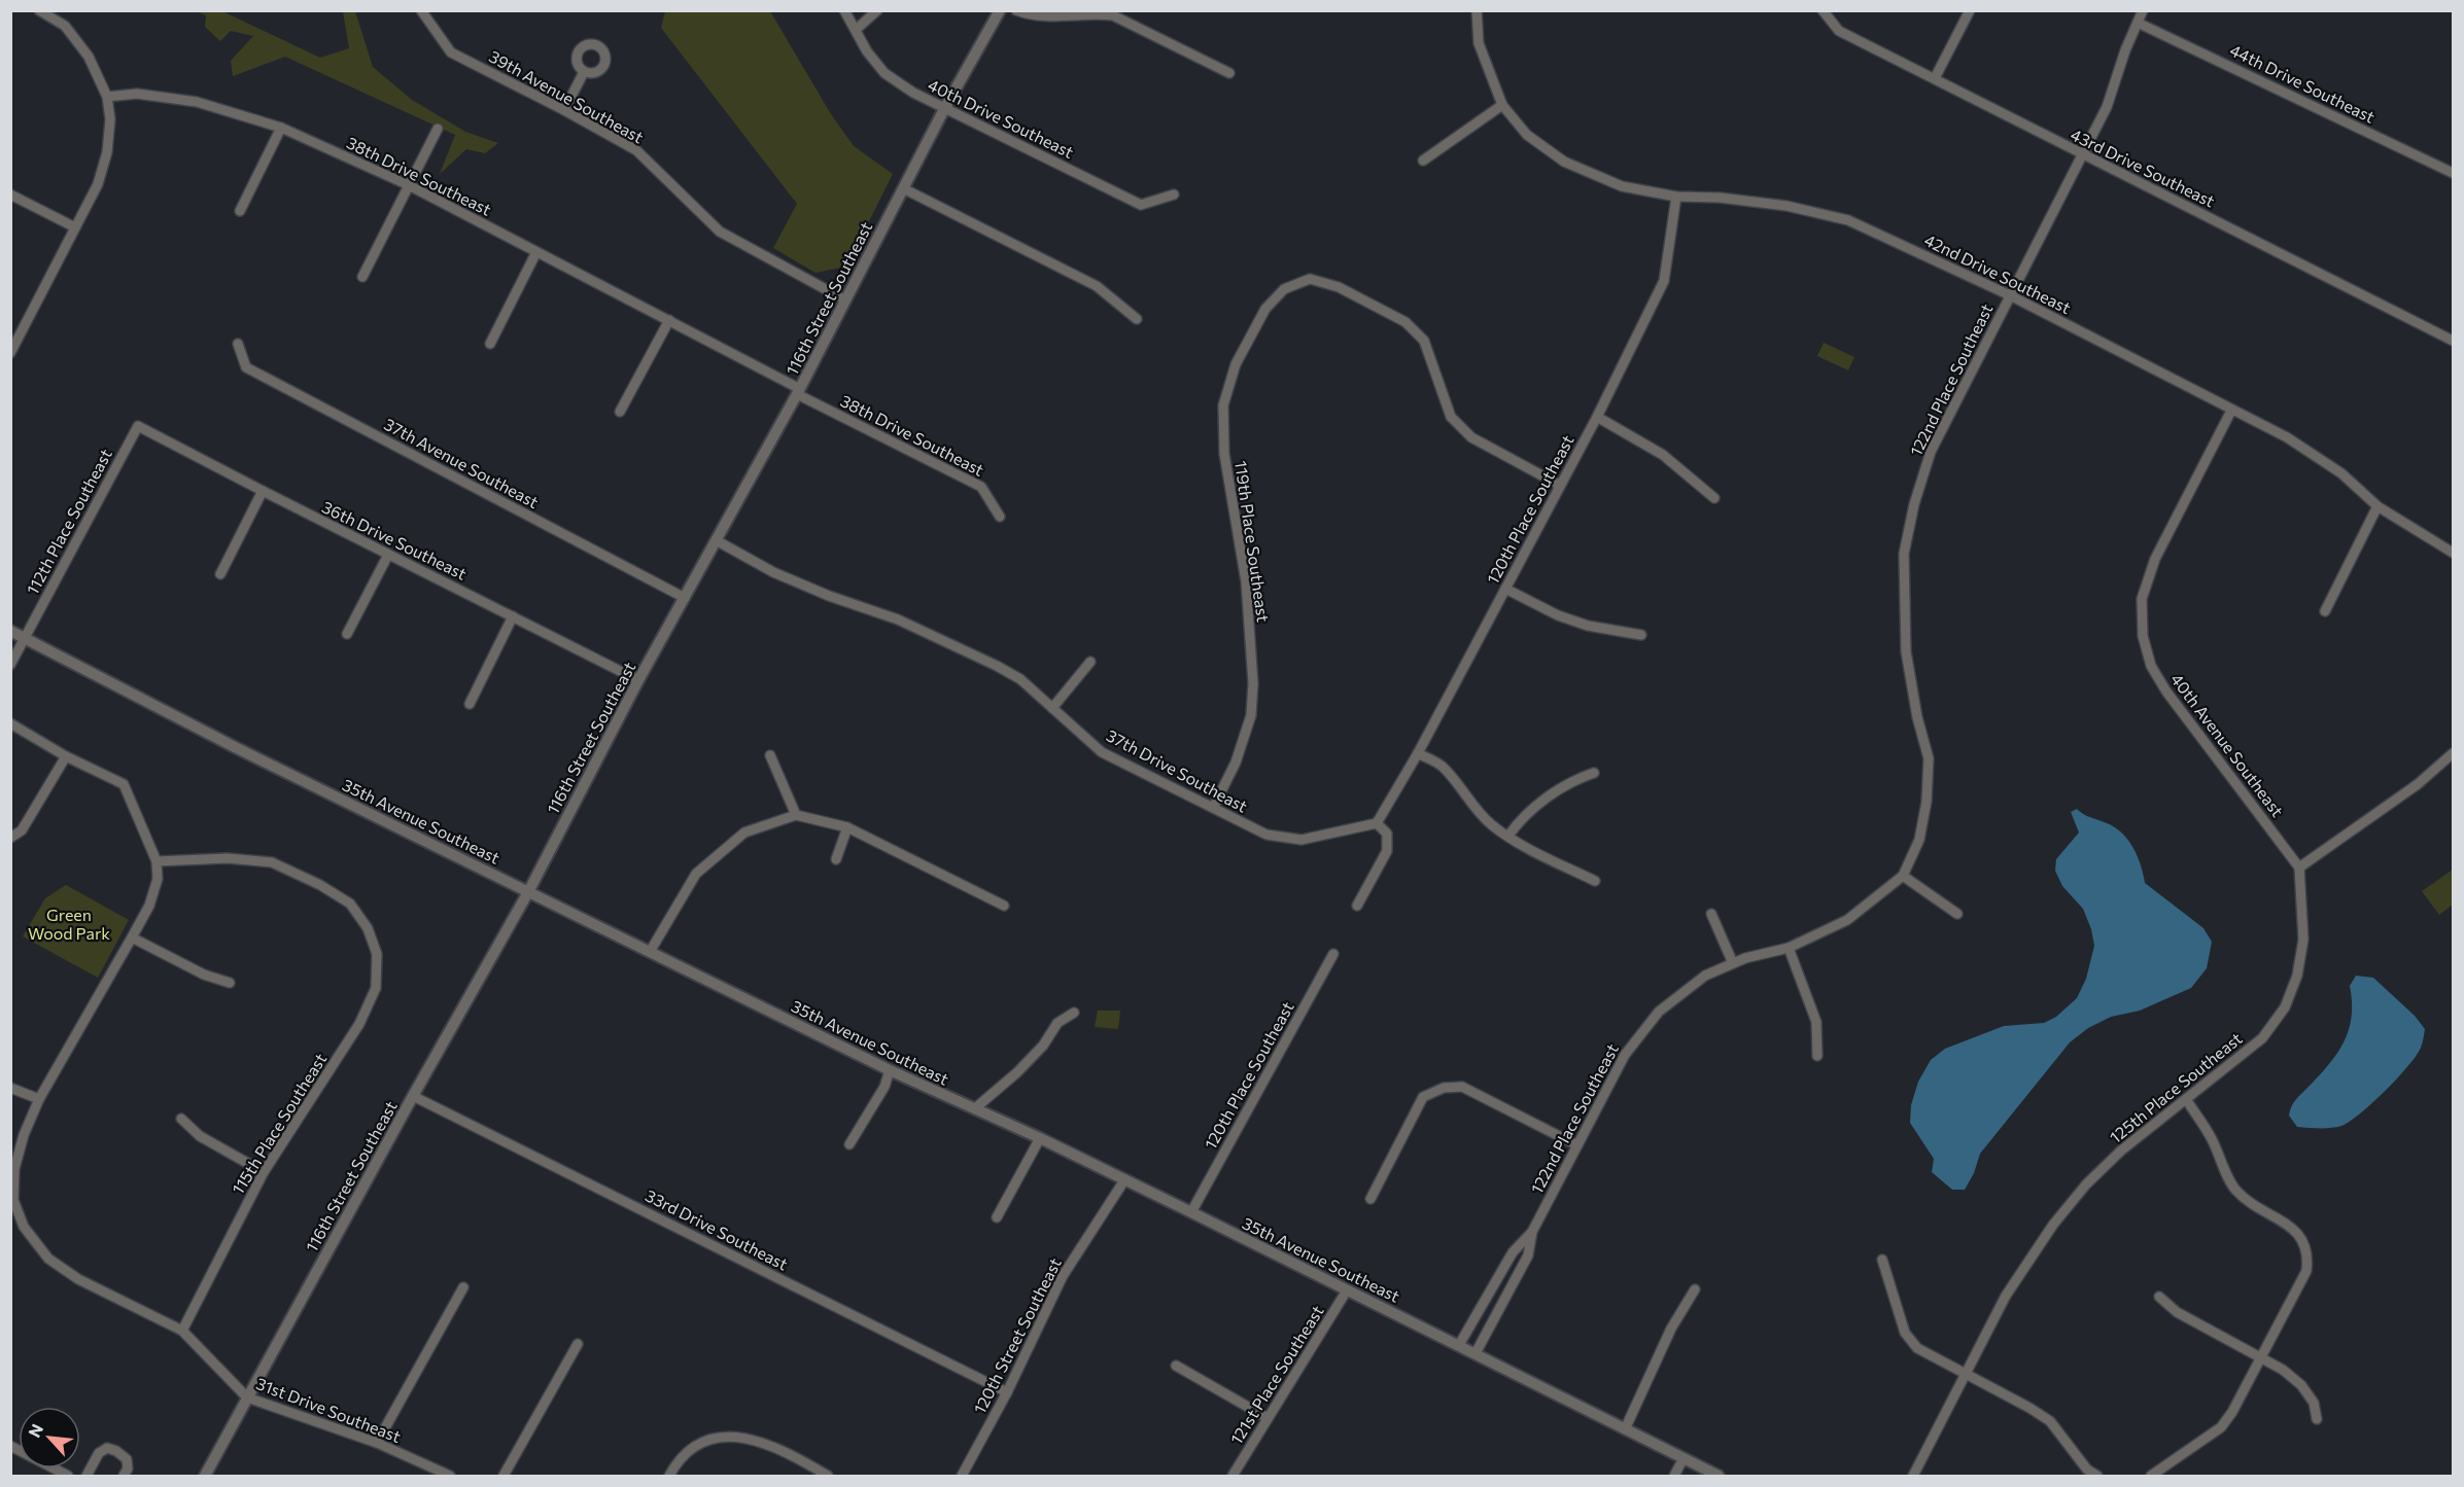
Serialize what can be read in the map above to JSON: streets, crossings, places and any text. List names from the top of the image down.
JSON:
{
  "streets": {
    "street": [
      "44th Drive Southeast",
      "39th Avenue Southeast",
      "40th Drive Southeast",
      "43rd Drive Southeast",
      "38th Drive Southeast",
      "42nd Drive Southeast",
      "116th Street Southeast",
      "122nd Place Southeast",
      "37th Avenue Southeast",
      "120th Place Southeast",
      "112th Place Southeast",
      "36th Drive Southeast",
      "119th Place Southeast",
      "40th Avenue Southeast",
      "37th Drive Southeast",
      "35th Avenue Southeast",
      "125th Place Southeast",
      "115th Place Southeast",
      "33rd Drive Southeast",
      "120th Street Southeast",
      "121st Place Southeast",
      "31st Drive Southeast"
    ]
  },
  "crossings": [
    ["44th Drive Southeast", "122nd Place Southeast"],
    ["39th Avenue Southeast", "116th Street Southeast"],
    ["40th Drive Southeast", "116th Street Southeast"],
    ["43rd Drive Southeast", "122nd Place Southeast"],
    ["38th Drive Southeast", "116th Street Southeast"],
    ["42nd Drive Southeast", "122nd Place Southeast"],
    ["42nd Drive Southeast", "120th Place Southeast"],
    ["42nd Drive Southeast", "40th Avenue Southeast"],
    ["116th Street Southeast", "37th Avenue Southeast"],
    ["116th Street Southeast", "36th Drive Southeast"],
    ["116th Street Southeast", "37th Drive Southeast"],
    ["116th Street Southeast", "35th Avenue Southeast"],
    ["116th Street Southeast", "33rd Drive Southeast"],
    ["116th Street Southeast", "31st Drive Southeast"],
    ["122nd Place Southeast", "35th Avenue Southeast"],
    ["120th Place Southeast", "119th Place Southeast"],
    ["120th Place Southeast", "37th Drive Southeast"],
    ["120th Place Southeast", "35th Avenue Southeast"],
    ["112th Place Southeast", "36th Drive Southeast"],
    ["112th Place Southeast", "35th Avenue Southeast"],
    ["119th Place Southeast", "37th Drive Southeast"],
    ["40th Avenue Southeast", "125th Place Southeast"],
    ["35th Avenue Southeast", "120th Street Southeast"],
    ["35th Avenue Southeast", "121st Place Southeast"],
    ["115th Place Southeast", "31st Drive Southeast"],
    ["33rd Drive Southeast", "120th Street Southeast"]
  ],
  "parks": ["Green Wood Park"],
  "north": "top left"
}
